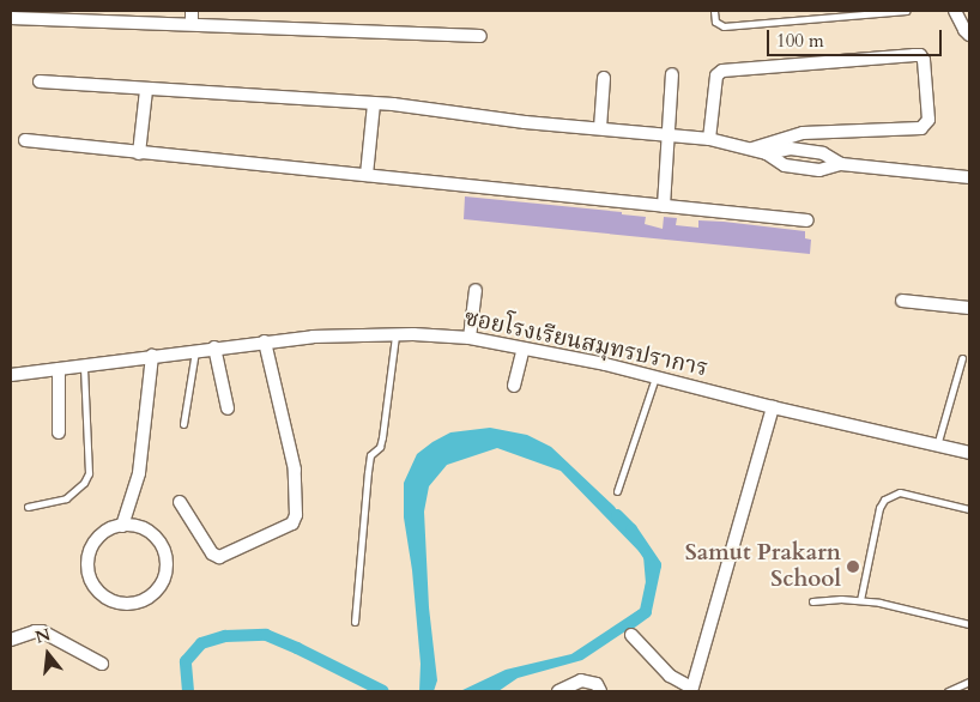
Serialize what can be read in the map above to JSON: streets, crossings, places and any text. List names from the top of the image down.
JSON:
{
  "streets": {
    "street": ["ซอยโรงเรียนสมุทรปราการ"]
  },
  "places": ["Samut Prakarn School"],
  "scale_bar": "100 m",
  "north": "top"
}
